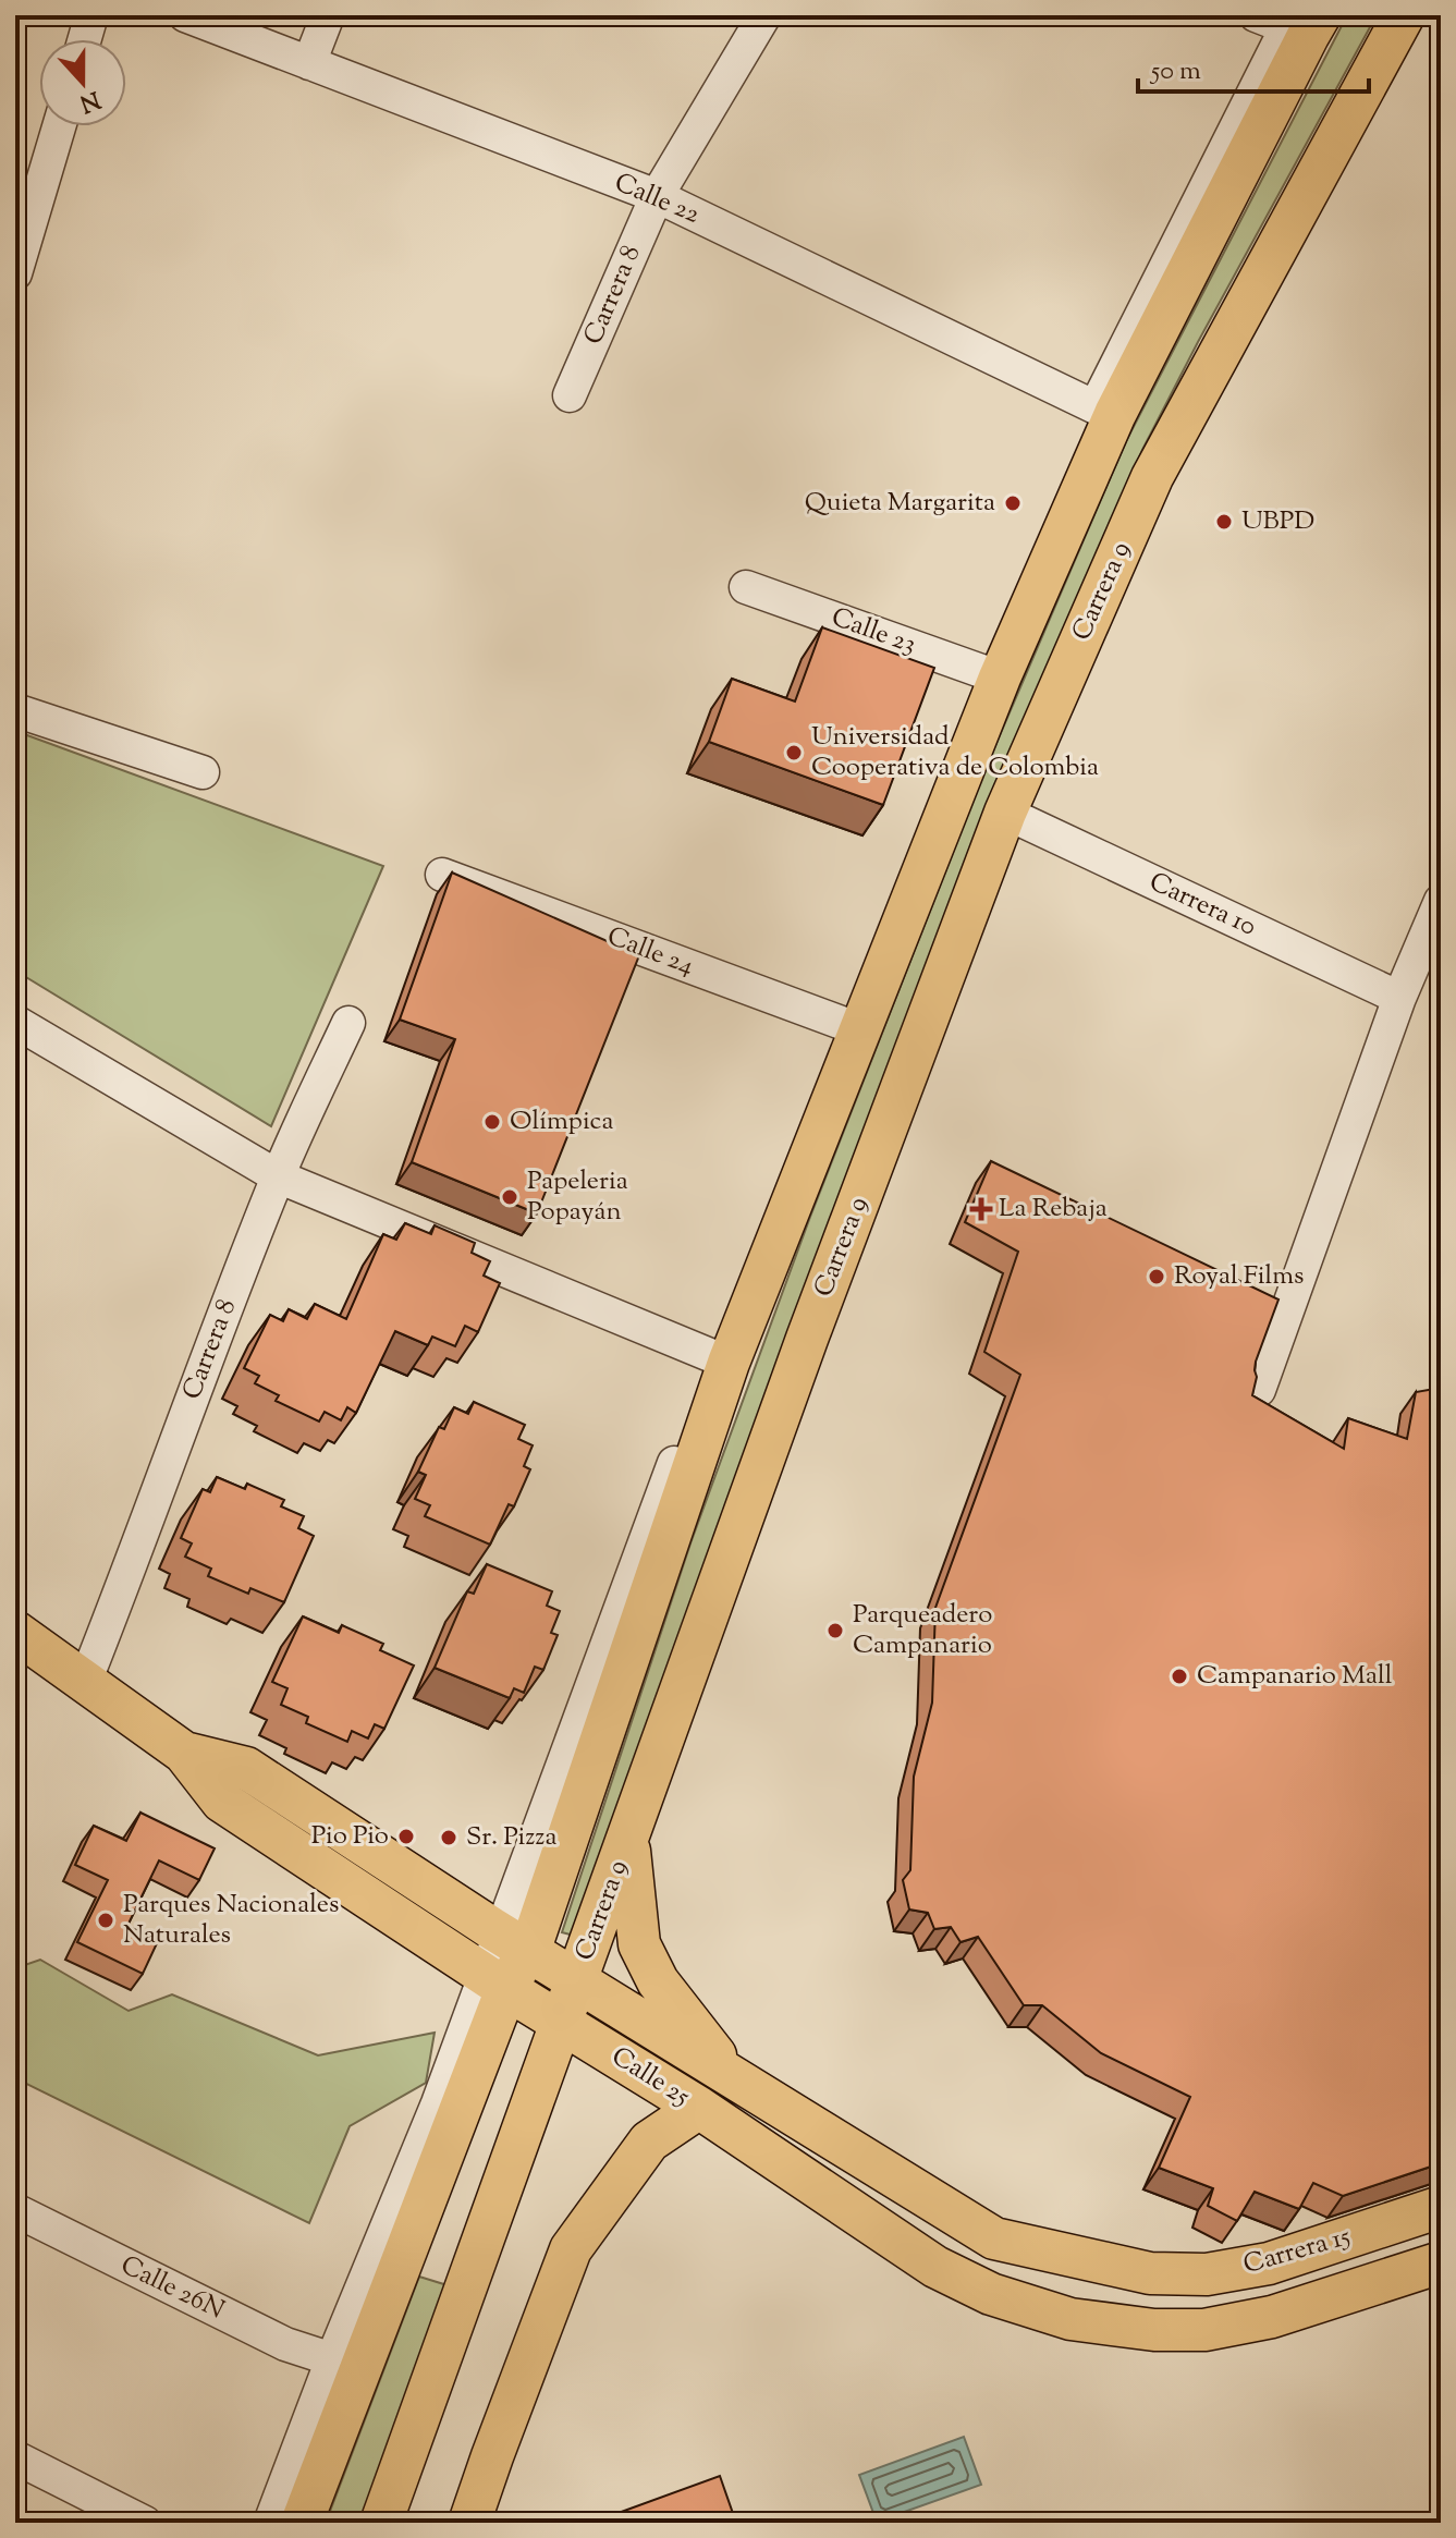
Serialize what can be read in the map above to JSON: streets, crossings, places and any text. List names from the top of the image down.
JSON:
{
  "streets": {
    "main road": ["Carrera 9", "Calle 25", "Carrera 15"],
    "street": [
      "Calle 22",
      "Carrera 8",
      "Calle 23",
      "Carrera 10",
      "Calle 24",
      "Calle 26N"
    ]
  },
  "crossings": [
    ["Calle 22", "Carrera 8"],
    ["Carrera 8", "Calle 25"],
    ["Carrera 9", "Carrera 10"],
    ["Carrera 9", "Calle 25"],
    ["Calle 25", "Carrera 15"]
  ],
  "places": {
    "other": [
      "Quieta Margarita",
      "UBPD",
      "Universidad Cooperativa de Colombia",
      "Olímpica",
      "Papeleria Popayán",
      "Royal Films",
      "Parqueadero Campanario",
      "Campanario Mall",
      "Pio Pio",
      "Sr. Pizza",
      "Parques Nacionales Naturales"
    ],
    "health": ["La Rebaja"]
  },
  "scale_bar": "50 m",
  "north": "bottom"
}
